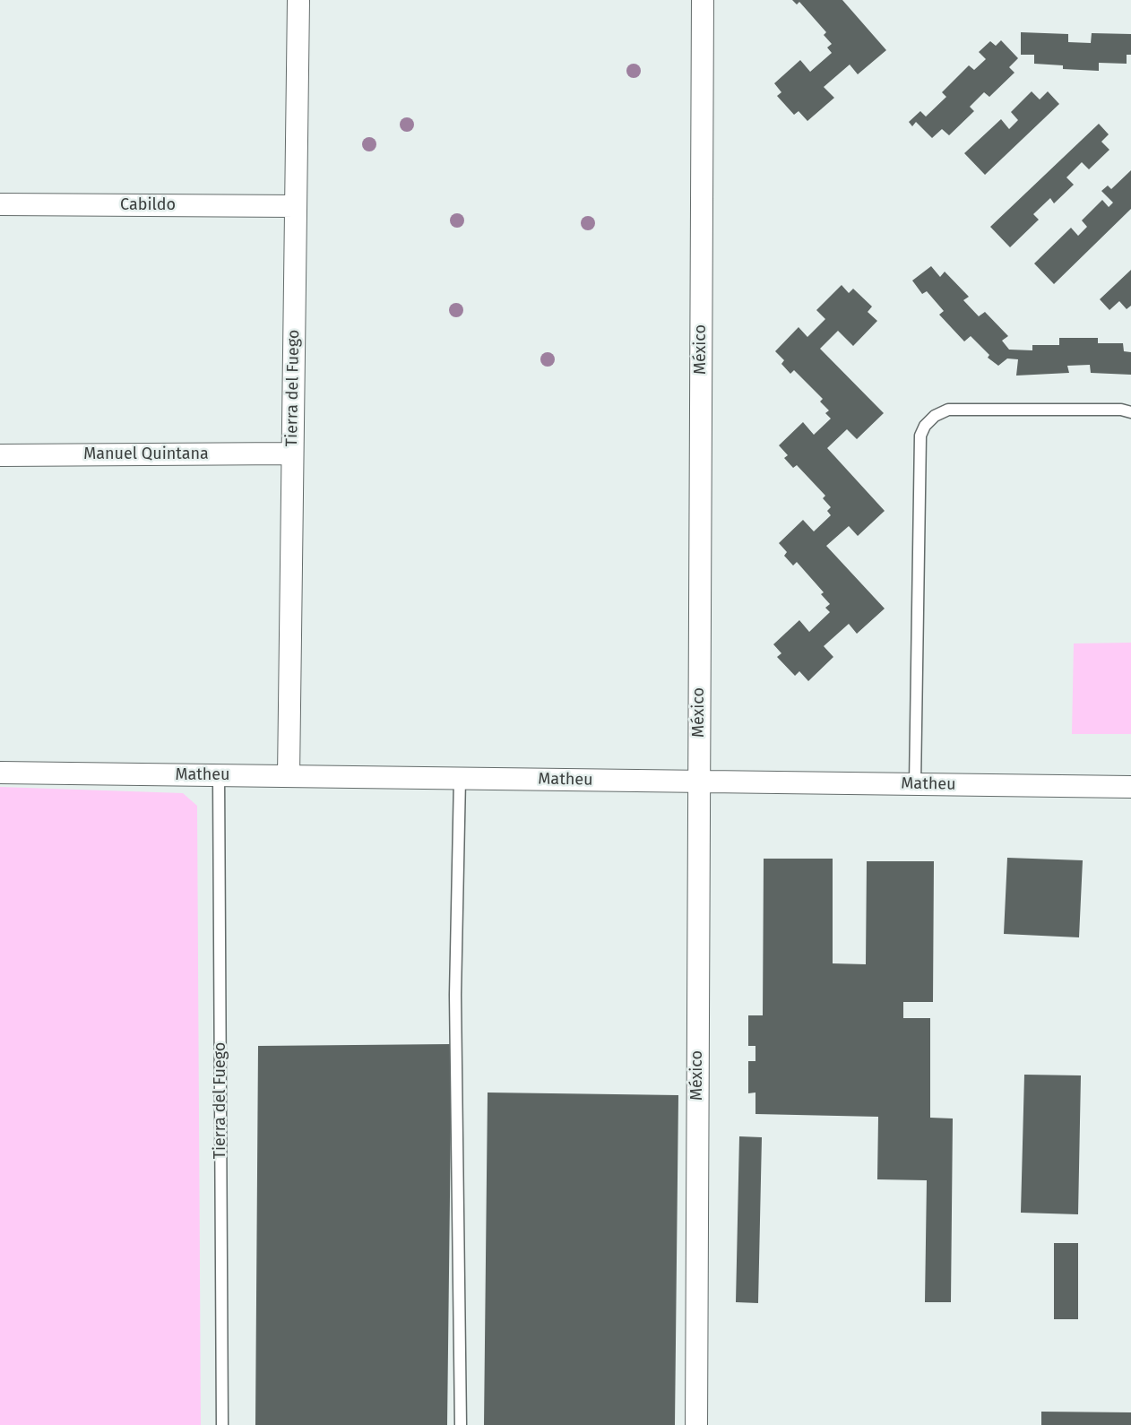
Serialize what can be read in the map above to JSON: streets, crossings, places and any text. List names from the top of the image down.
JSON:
{
  "streets": {
    "street": [
      "Cabildo",
      "México",
      "Tierra del Fuego",
      "Manuel Quintana",
      "Matheu"
    ]
  },
  "crossings": [
    ["Cabildo", "Tierra del Fuego"],
    ["México", "Matheu"],
    ["Tierra del Fuego", "Manuel Quintana"],
    ["Tierra del Fuego", "Matheu"]
  ]
}
